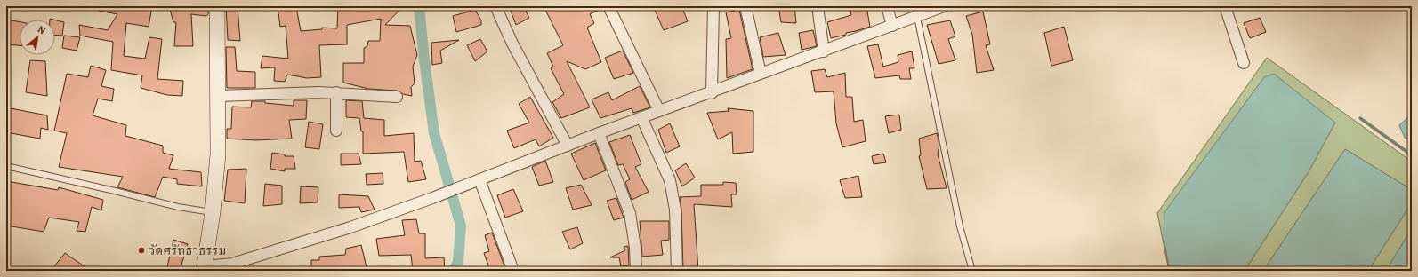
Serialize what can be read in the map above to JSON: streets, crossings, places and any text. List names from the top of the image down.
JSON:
{
  "places": ["วัดศรัทธาธรรม"],
  "north": "top right"
}
